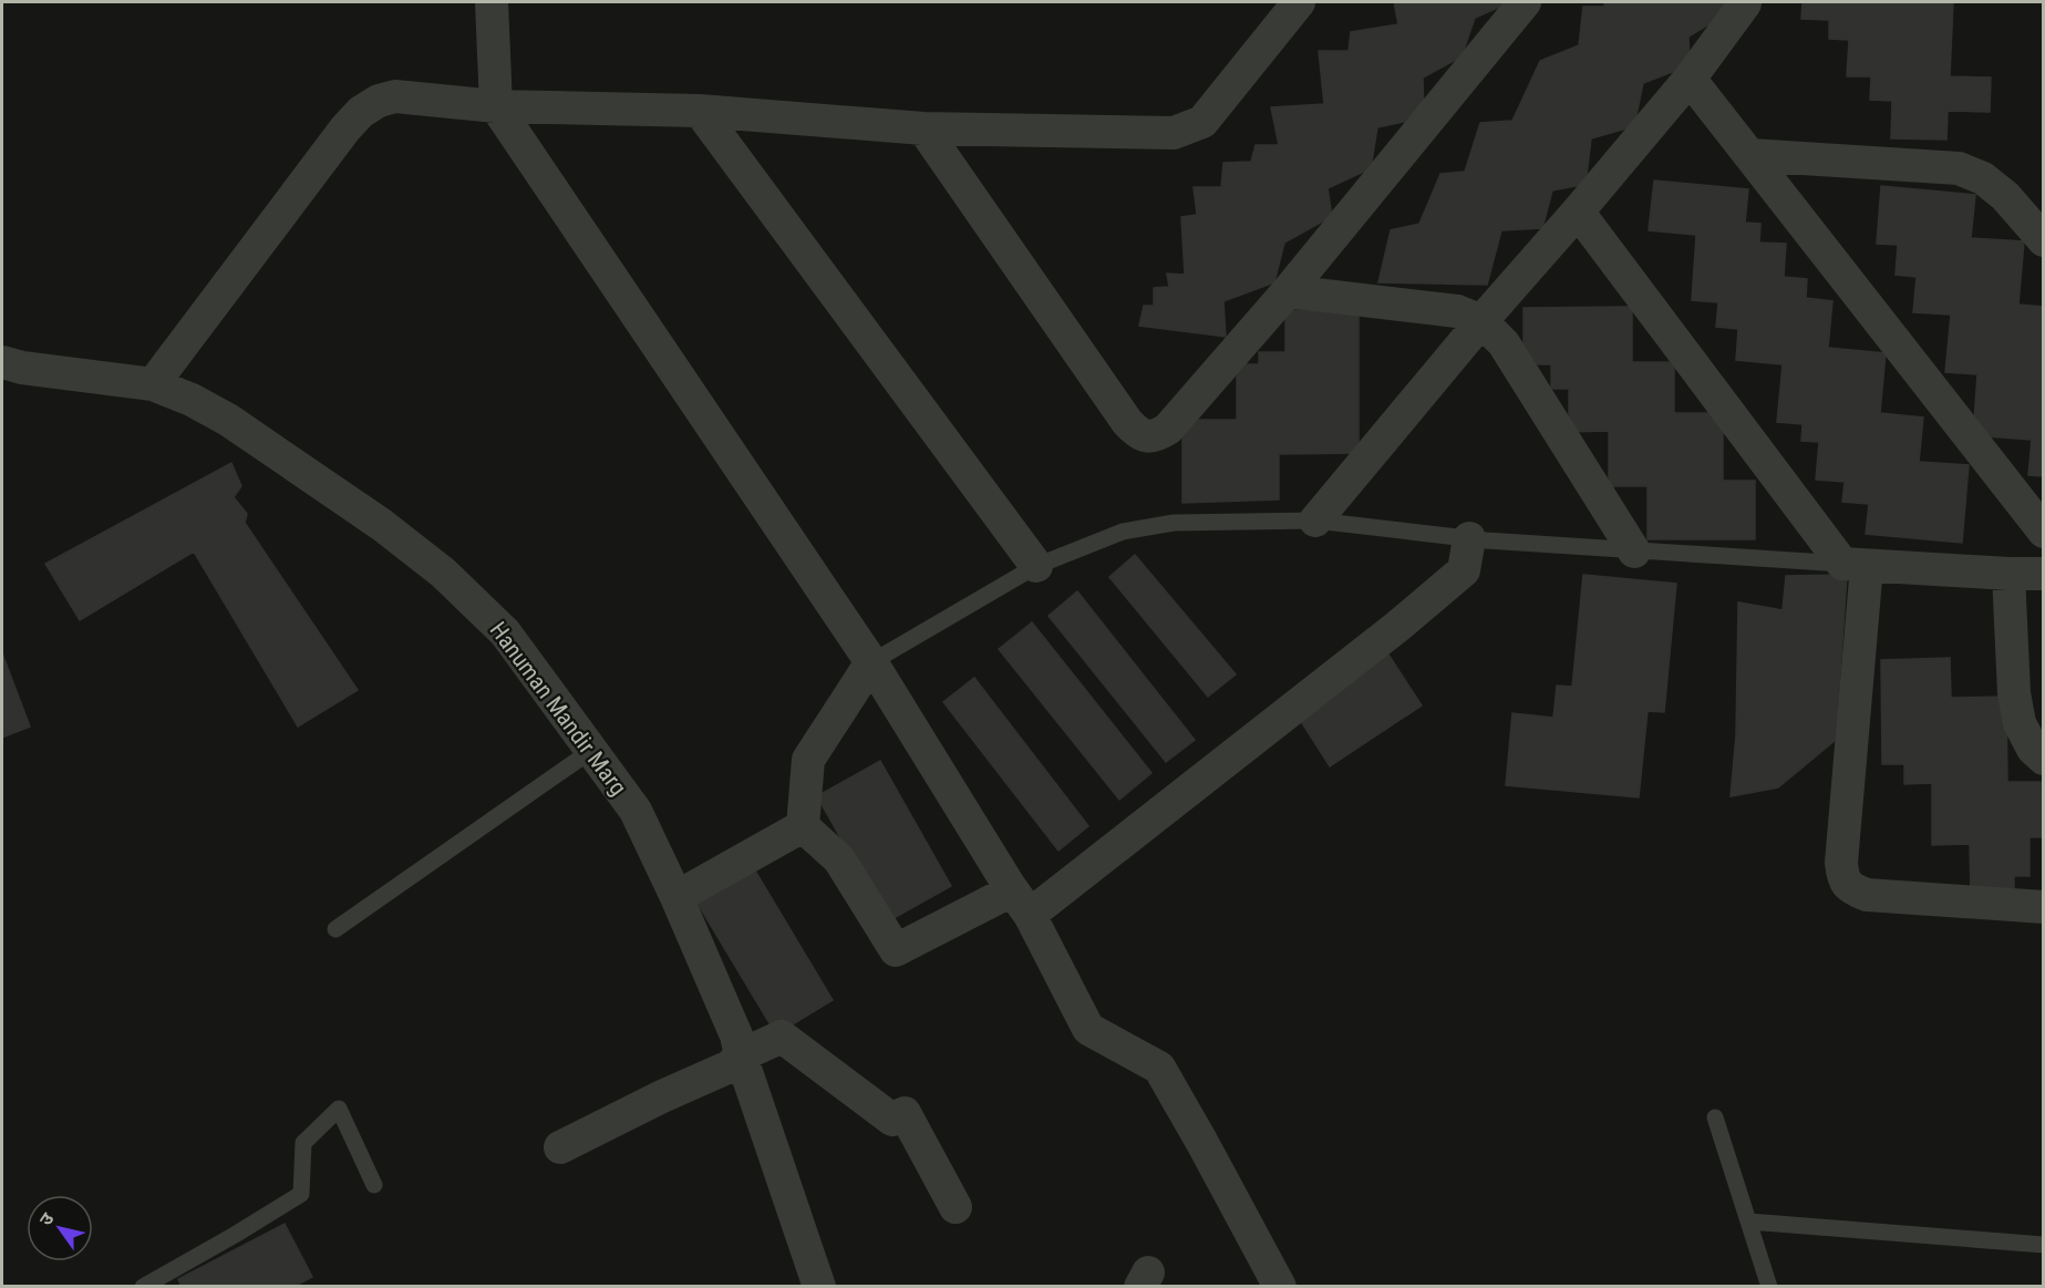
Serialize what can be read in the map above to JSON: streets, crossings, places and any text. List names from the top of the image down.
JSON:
{
  "streets": {
    "street": ["Hanuman Mandir Marg"]
  },
  "north": "top left"
}
